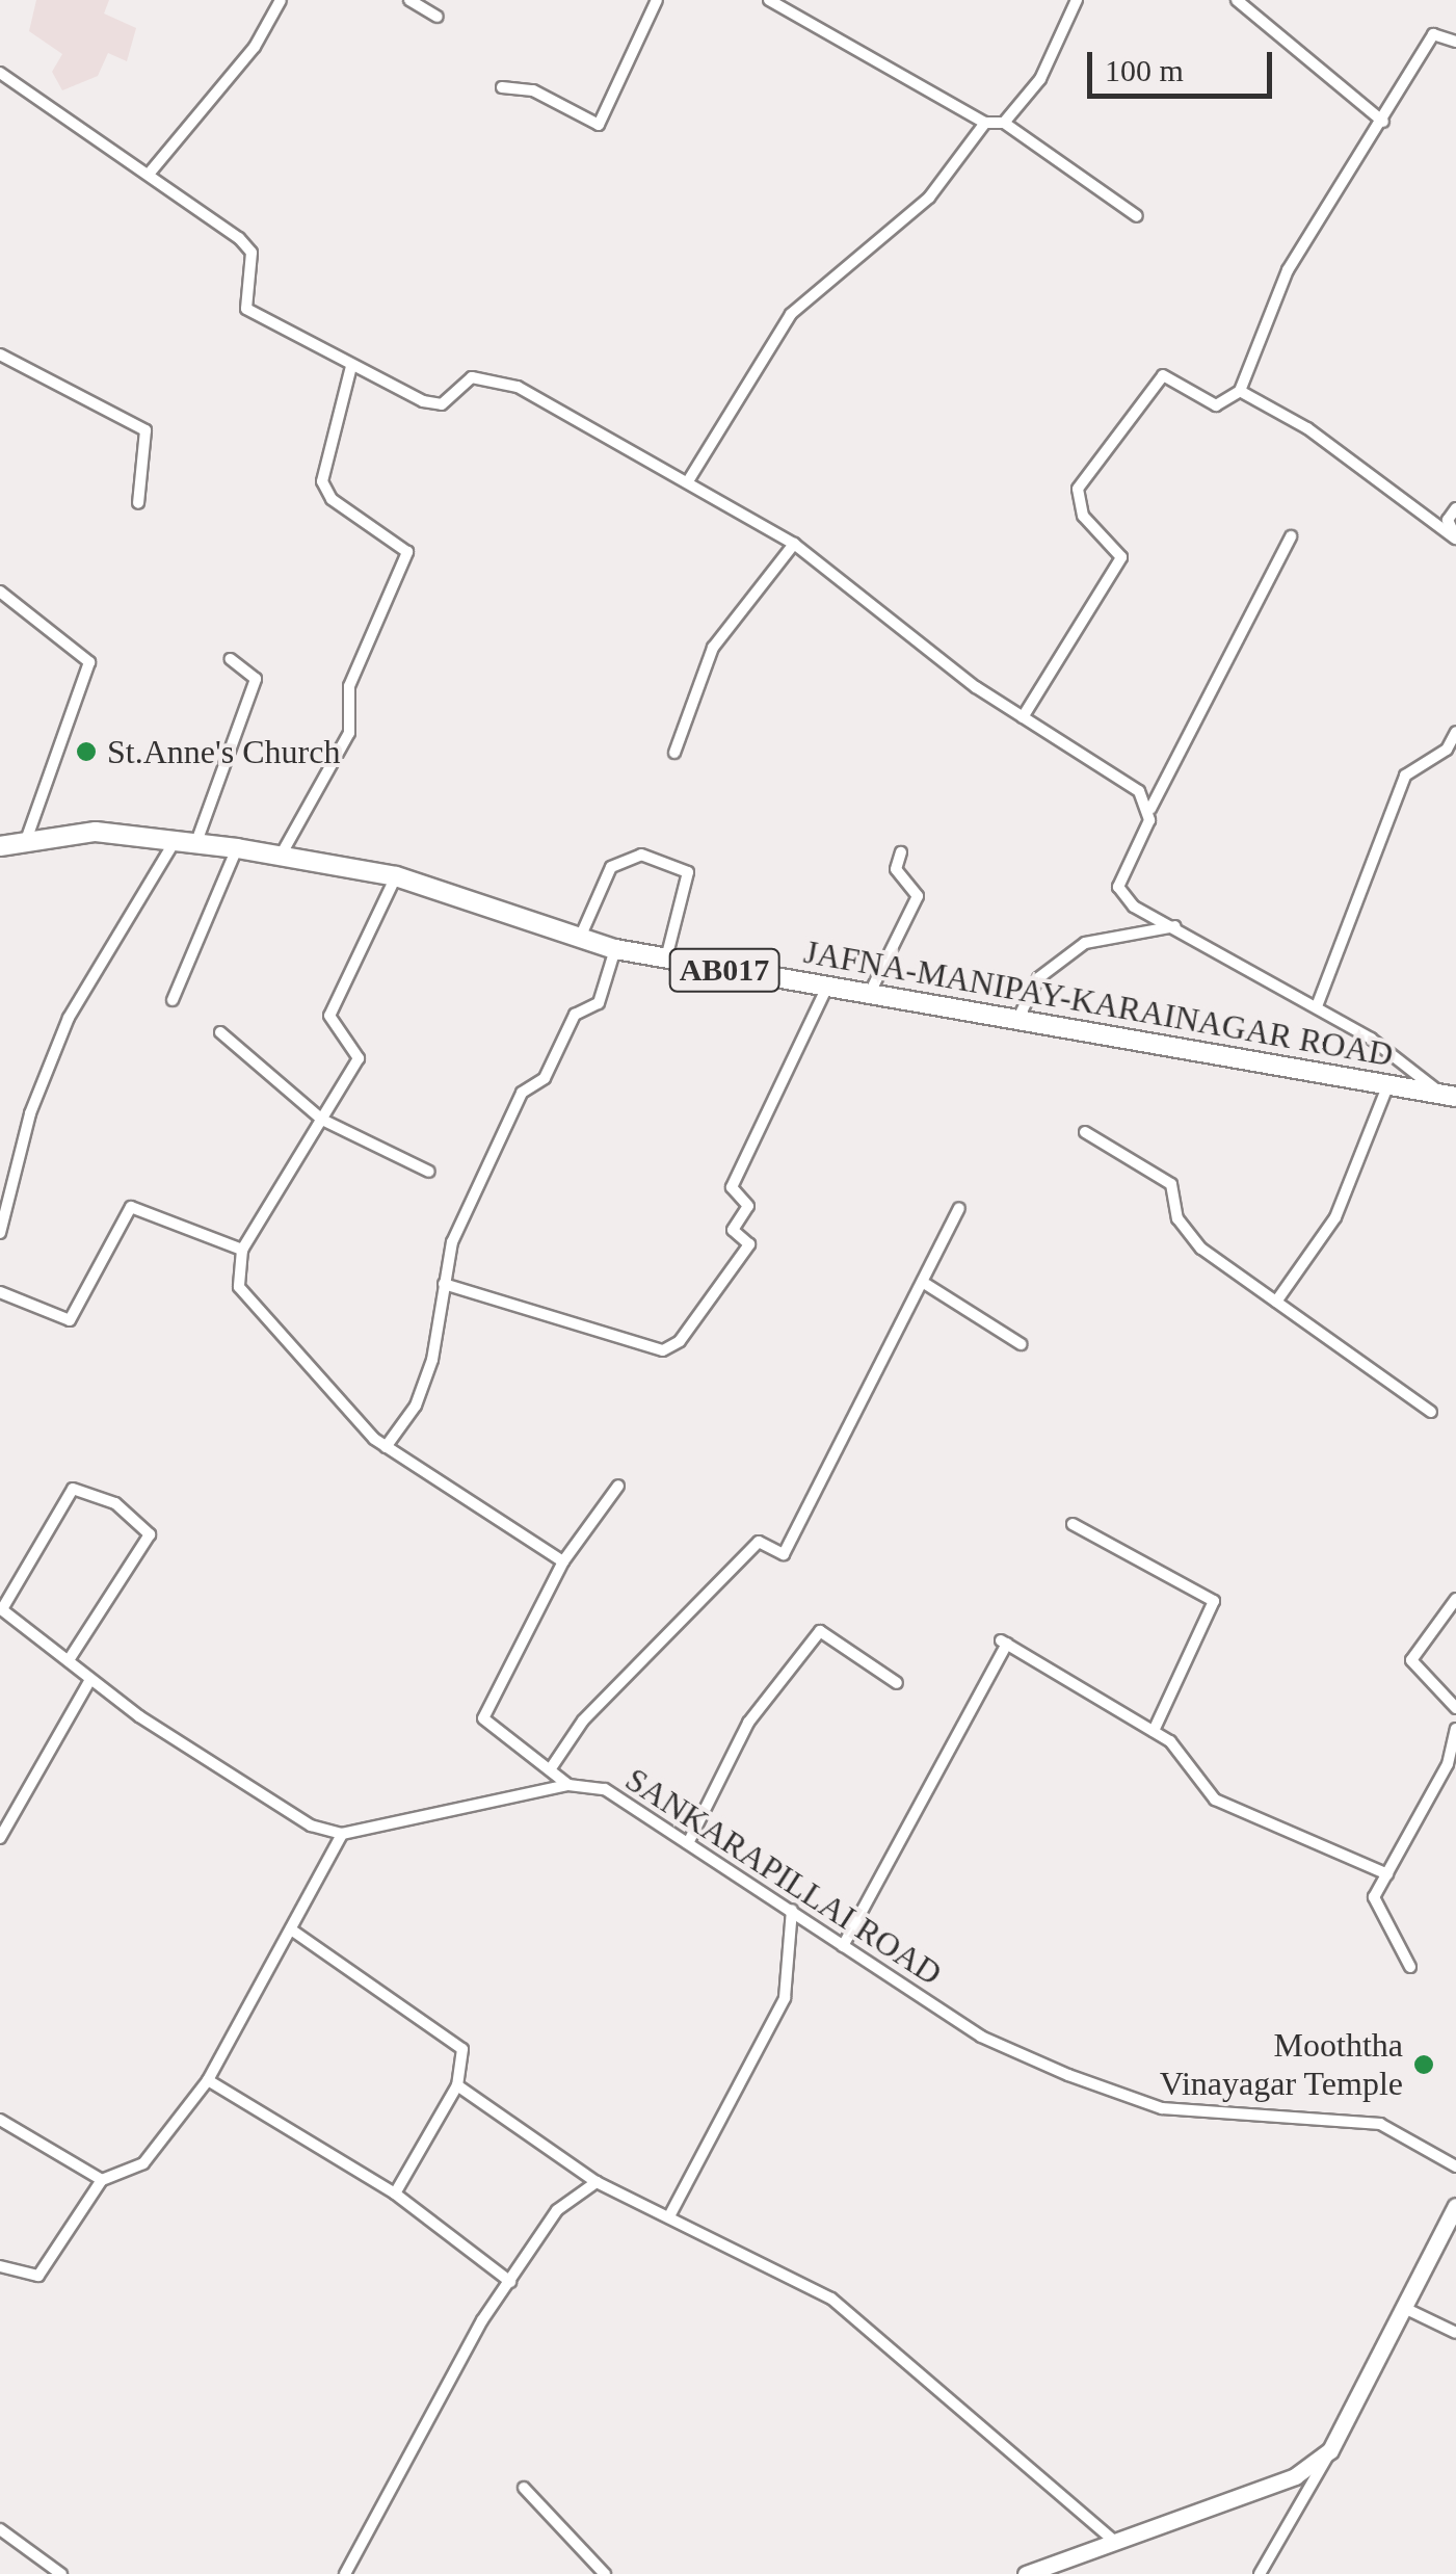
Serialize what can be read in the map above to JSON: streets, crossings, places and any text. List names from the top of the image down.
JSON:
{
  "streets": {
    "main road": ["AB017", "JAFNA-MANIPAY-KARAINAGAR ROAD"],
    "street": ["SANKARAPILLAI ROAD"]
  },
  "places": ["St.Anne's Church", "Mooththa Vinayagar Temple"],
  "scale_bar": "100 m"
}
